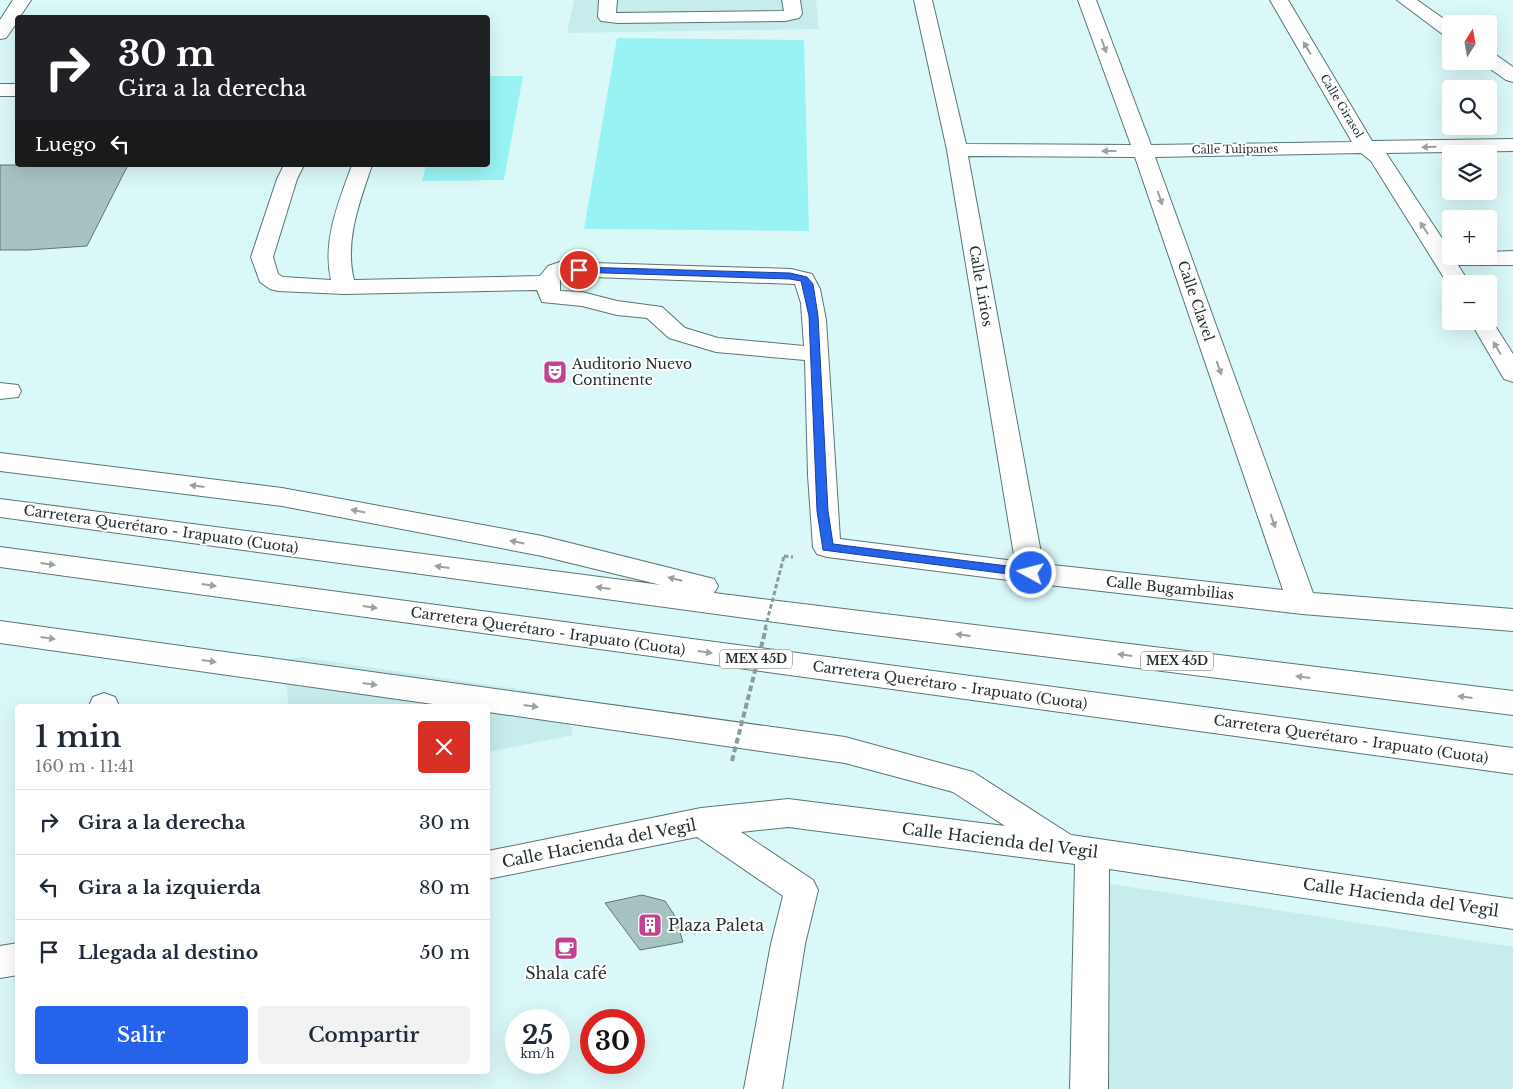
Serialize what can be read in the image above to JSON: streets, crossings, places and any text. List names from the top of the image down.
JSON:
{
  "streets": {
    "main road": [
      "Calle Girasol",
      "Calle Tulipanes",
      "Calle Lirios",
      "Calle Clavel",
      "Carretera Querétaro - Irapuato (Cuota)",
      "Calle Bugambilias",
      "MEX 45D",
      "Calle Hacienda del Vegil"
    ]
  },
  "crossings": [
    ["Calle Girasol", "Calle Tulipanes"],
    ["Calle Tulipanes", "Calle Lirios"],
    ["Calle Tulipanes", "Calle Clavel"],
    ["Calle Lirios", "Calle Bugambilias"],
    ["Calle Clavel", "Calle Bugambilias"]
  ],
  "one_way": ["Calle Girasol", "Calle Tulipanes", "Calle Clavel"],
  "places": {
    "theatre": ["Auditorio Nuevo Continente"],
    "building": ["Plaza Paleta"],
    "cafe": ["Shala café"]
  },
  "north": "top",
  "page": {
    "map_buttons": ["+", "−"],
    "turn": ["30 m", "Gira a la derecha"],
    "then": "Luego",
    "heading": ["1 min", "160 m · 11:41"],
    "list": [
      {
        "name": "Gira a la derecha",
        "value": "30 m"
      },
      {
        "name": "Gira a la izquierda",
        "value": "80 m"
      },
      {
        "name": "Llegada al destino",
        "value": "50 m"
      }
    ],
    "buttons": ["Salir", "Compartir"],
    "speed": "25 km/h",
    "limit": "30"
  }
}
